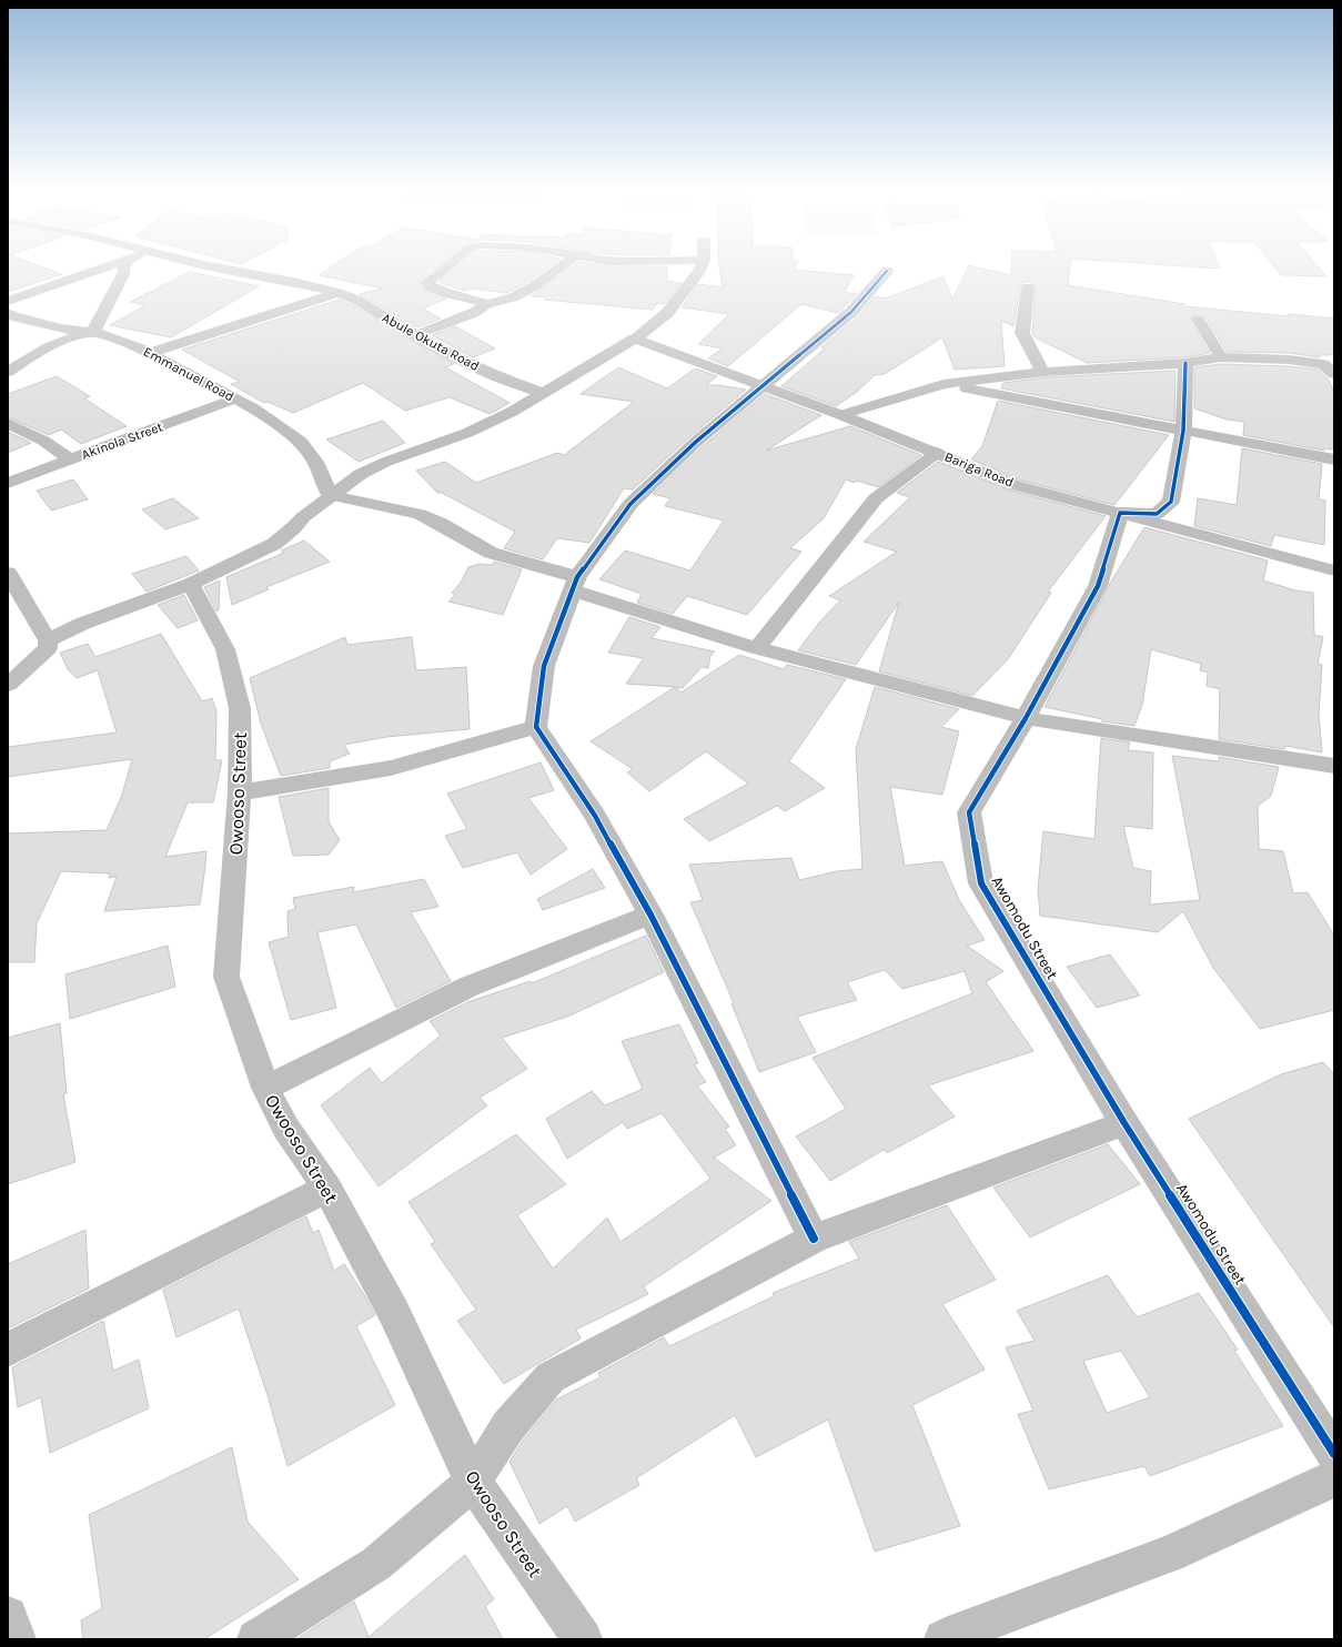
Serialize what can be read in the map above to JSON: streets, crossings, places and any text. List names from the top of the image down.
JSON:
{
  "streets": {
    "street": [
      "Abule Okuta Road",
      "Emmanuel Road",
      "Akinola Street",
      "Bariga Road",
      "Owooso Street",
      "Awomodu Street"
    ]
  },
  "crossings": [
    ["Emmanuel Road", "Akinola Street"],
    ["Bariga Road", "Awomodu Street"]
  ]
}
